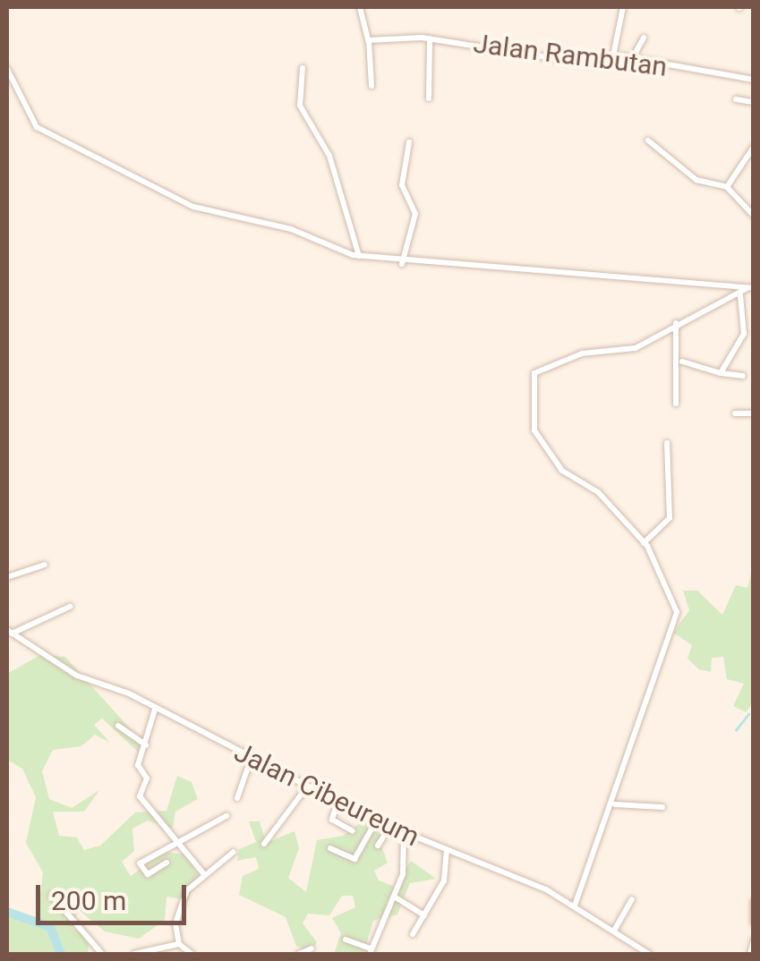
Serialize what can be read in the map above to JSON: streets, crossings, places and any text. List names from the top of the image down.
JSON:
{
  "streets": {
    "street": ["Jalan Rambutan", "Jalan Cibeureum"]
  },
  "scale_bar": "200 m"
}
